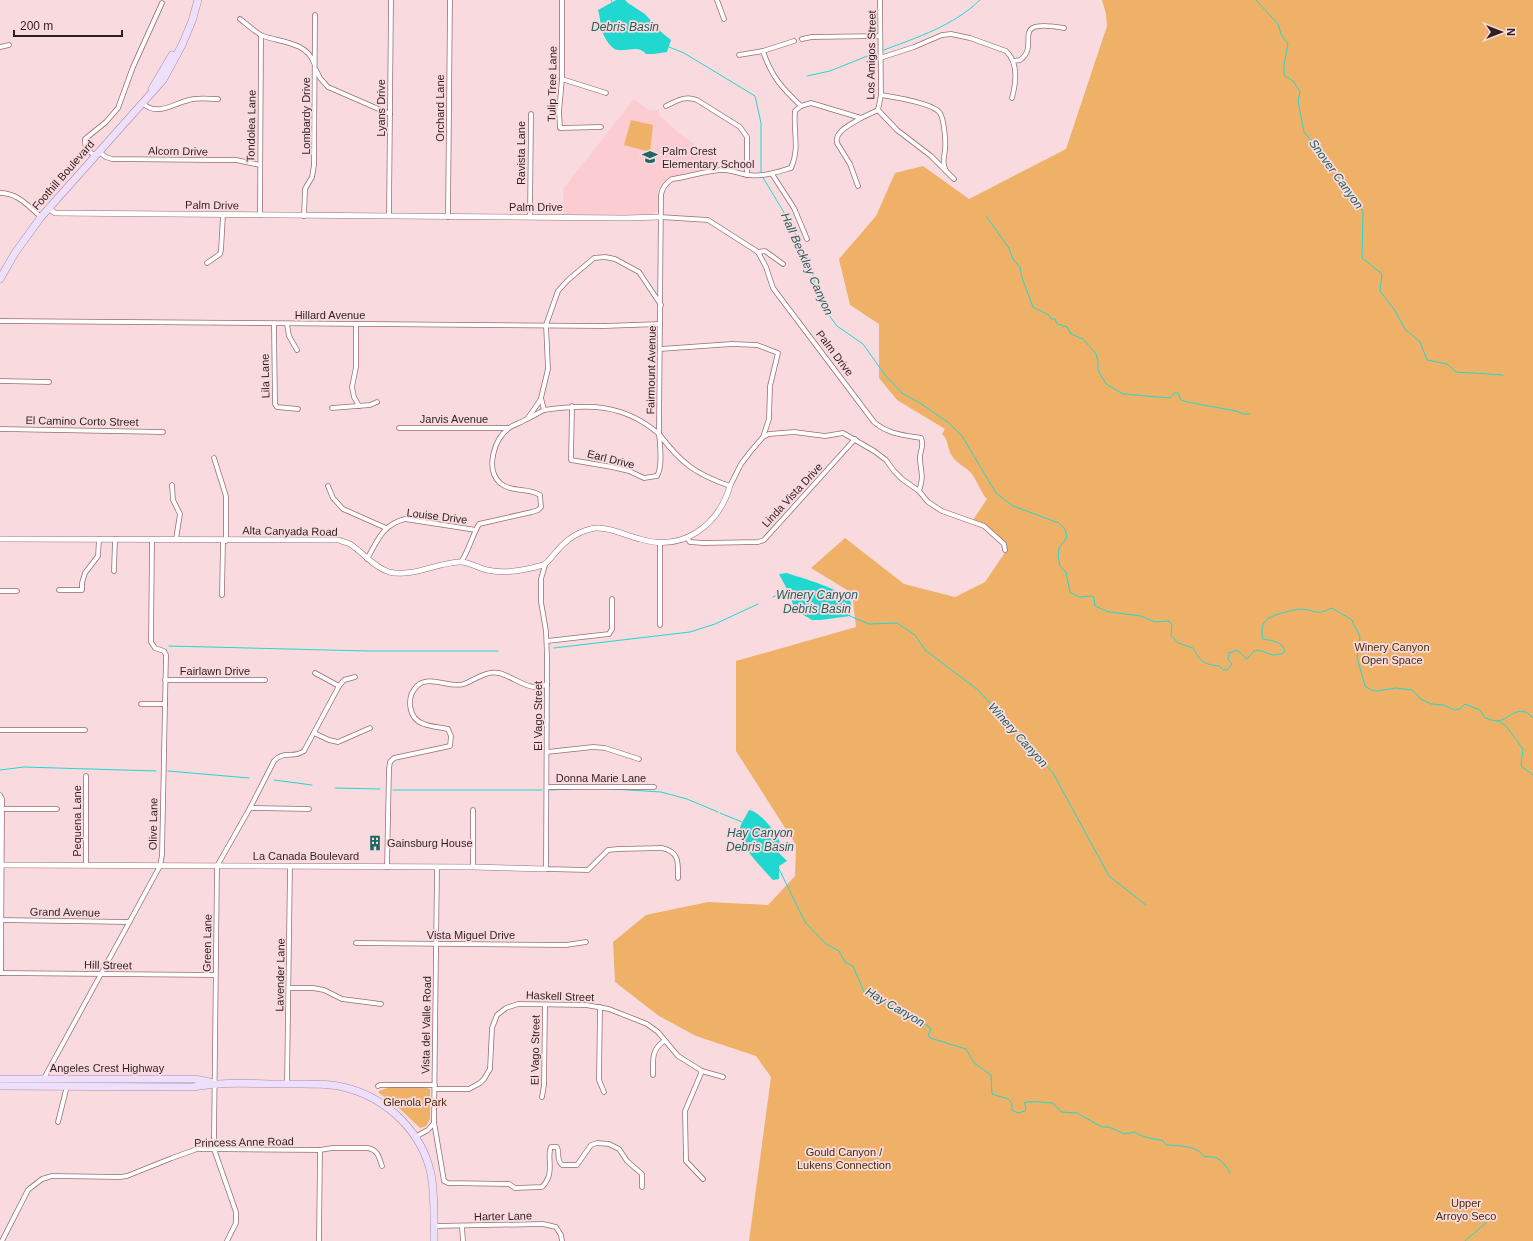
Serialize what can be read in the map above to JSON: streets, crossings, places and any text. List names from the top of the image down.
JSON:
{
  "streets": {
    "main road": ["Foothill Boulevard", "Angeles Crest Highway"],
    "street": [
      "Los Amigos Street",
      "Tulip Tree Lane",
      "Lyans Drive",
      "Orchard Lane",
      "Lombardy Drive",
      "Tondolea Lane",
      "Alcorn Drive",
      "Ravista Lane",
      "Palm Drive",
      "Hillard Avenue",
      "Fairmount Avenue",
      "Lila Lane",
      "Jarvis Avenue",
      "El Camino Corto Street",
      "Earl Drive",
      "Linda Vista Drive",
      "Louise Drive",
      "Alta Canyada Road",
      "Fairlawn Drive",
      "El Vago Street",
      "Donna Marie Lane",
      "Pequena Lane",
      "Olive Lane",
      "La Canada Boulevard",
      "Grand Avenue",
      "Vista Miguel Drive",
      "Green Lane",
      "Hill Street",
      "Lavender Lane",
      "Haskell Street",
      "Vista del Valle Road",
      "Princess Anne Road",
      "Harter Lane"
    ]
  },
  "crossings": [
    ["Lyans Drive", "Palm Drive"],
    ["Orchard Lane", "Palm Drive"],
    ["Lombardy Drive", "Palm Drive"],
    ["Tondolea Lane", "Alcorn Drive"],
    ["Tondolea Lane", "Palm Drive"],
    ["Alcorn Drive", "Foothill Boulevard"],
    ["Ravista Lane", "Palm Drive"],
    ["Foothill Boulevard", "Palm Drive"],
    ["Palm Drive", "Fairmount Avenue"],
    ["Hillard Avenue", "Fairmount Avenue"],
    ["Hillard Avenue", "Lila Lane"],
    ["Fairmount Avenue", "Earl Drive"],
    ["Alta Canyada Road", "El Vago Street"],
    ["Alta Canyada Road", "Olive Lane"],
    ["Fairlawn Drive", "Olive Lane"],
    ["El Vago Street", "Donna Marie Lane"],
    ["El Vago Street", "La Canada Boulevard"],
    ["El Vago Street", "Haskell Street"],
    ["Pequena Lane", "La Canada Boulevard"],
    ["Olive Lane", "La Canada Boulevard"],
    ["Olive Lane", "Grand Avenue"],
    ["Olive Lane", "Hill Street"],
    ["Olive Lane", "Angeles Crest Highway"],
    ["La Canada Boulevard", "Green Lane"],
    ["La Canada Boulevard", "Lavender Lane"],
    ["La Canada Boulevard", "Vista del Valle Road"],
    ["Vista Miguel Drive", "Vista del Valle Road"],
    ["Green Lane", "Hill Street"],
    ["Green Lane", "Angeles Crest Highway"],
    ["Green Lane", "Princess Anne Road"],
    ["Lavender Lane", "Angeles Crest Highway"],
    ["Haskell Street", "Vista del Valle Road"],
    ["Angeles Crest Highway", "Harter Lane"]
  ],
  "water": [
    "Debris Basin",
    "Snover Canyon",
    "Hall Beckley Canyon",
    "Winery Canyon Debris Basin",
    "Winery Canyon",
    "Hay Canyon Debris Basin",
    "Hay Canyon"
  ],
  "parks": [
    "Winery Canyon Open Space",
    "Glenola Park",
    "Gould Canyon / Lukens Connection",
    "Upper Arroyo Seco"
  ],
  "places": {
    "school or university": ["Palm Crest Elementary School"],
    "building": ["Gainsburg House"]
  },
  "scale_bar": "200 m",
  "north": "right"
}
